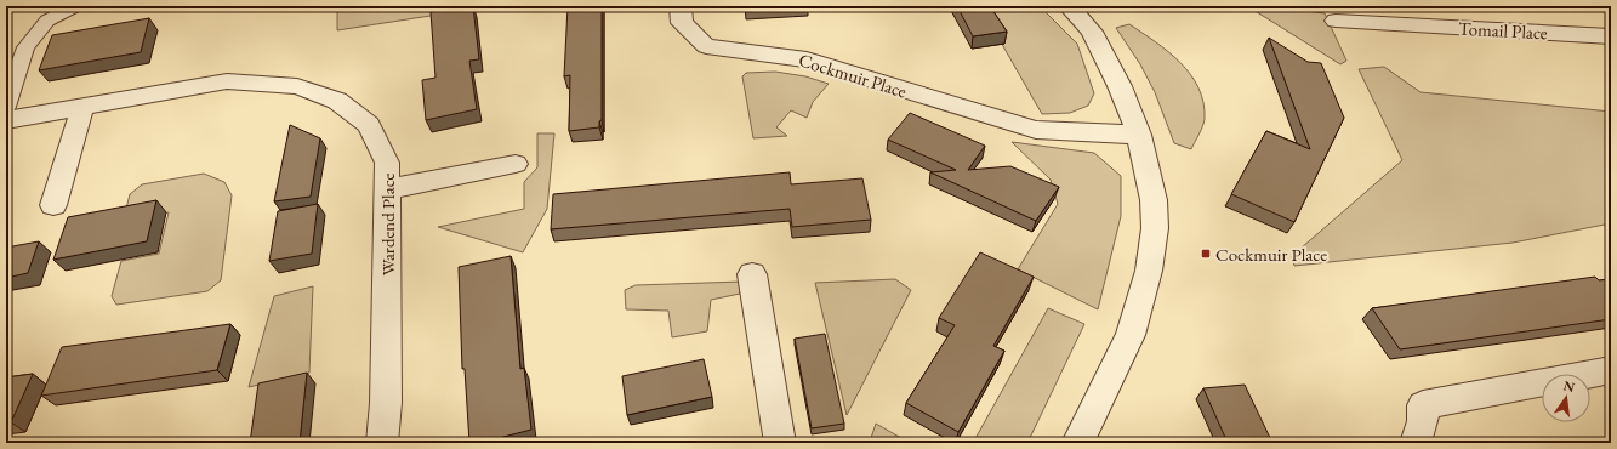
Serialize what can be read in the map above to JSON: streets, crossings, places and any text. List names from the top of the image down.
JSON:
{
  "streets": {
    "street": ["Tomail Place", "Cockmuir Place", "Wardend Place"]
  },
  "places": {
    "transit": ["Cockmuir Place"]
  },
  "north": "top"
}
